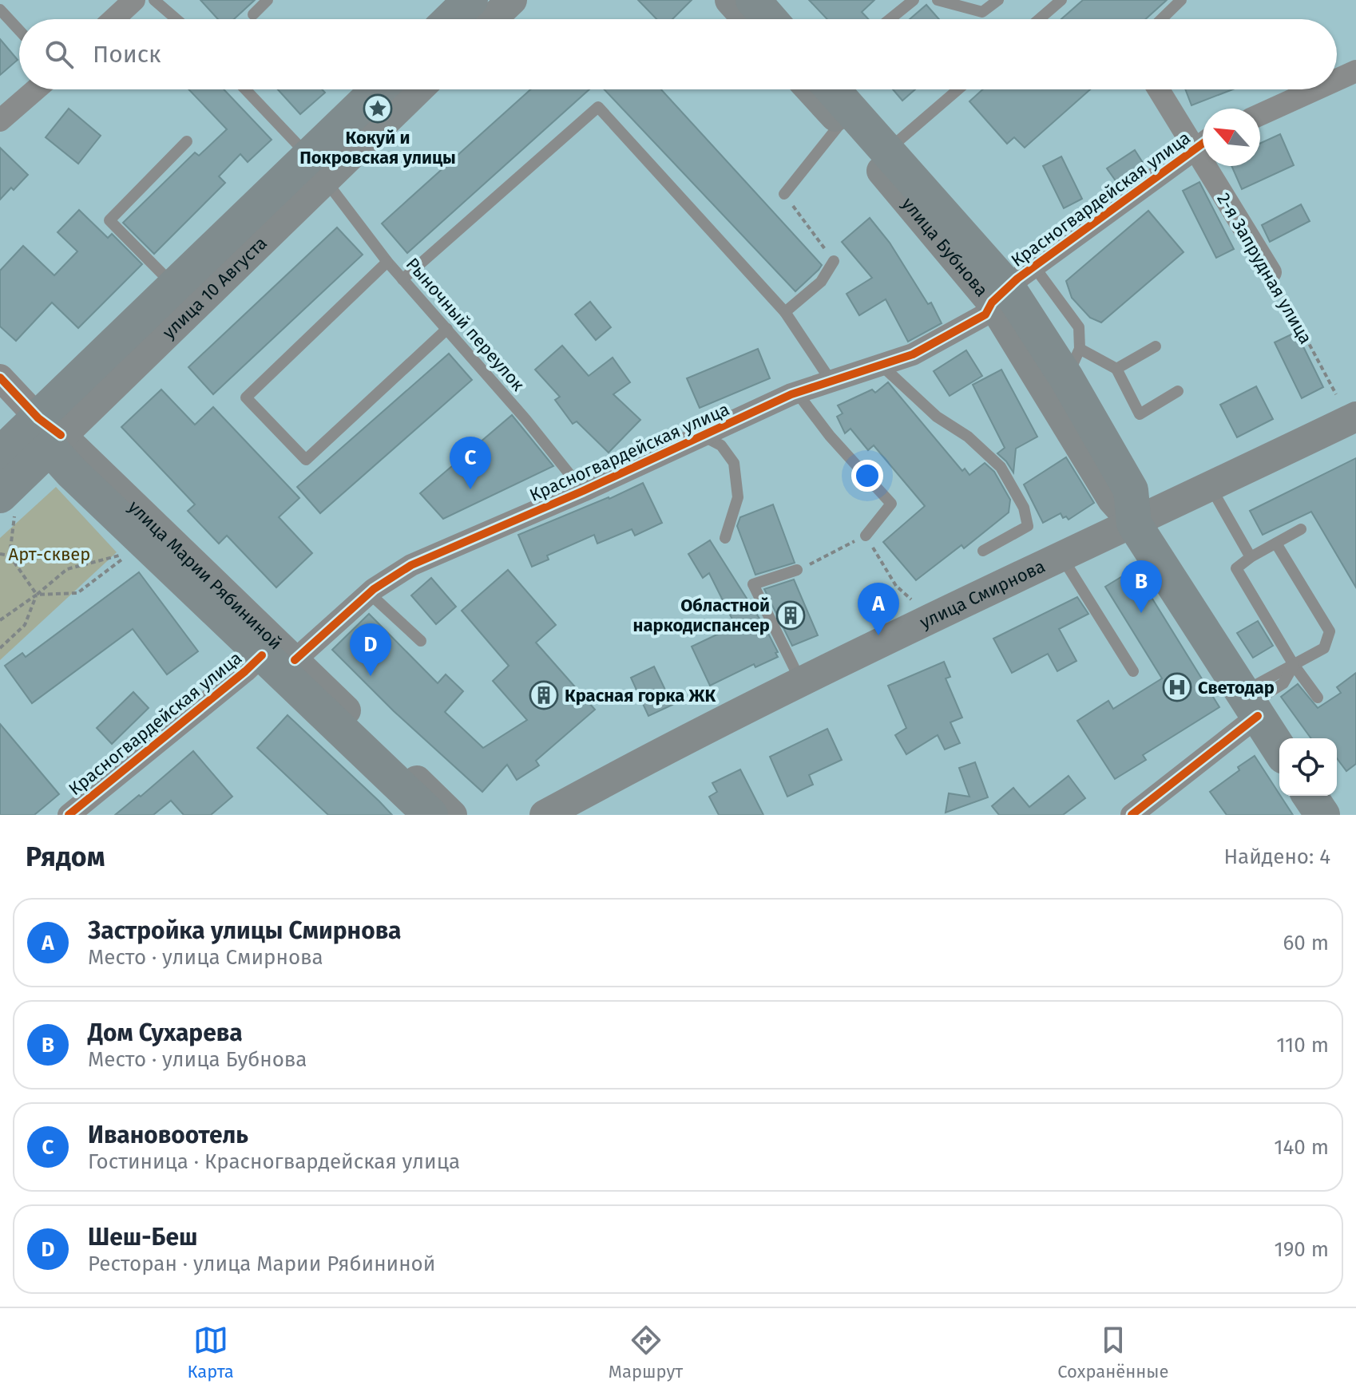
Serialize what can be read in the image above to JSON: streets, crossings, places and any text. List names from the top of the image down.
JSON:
{
  "streets": {
    "highway": ["улица Бубнова", "улица 10 Августа", "улица Марии Рябининой"],
    "main road": ["улица Смирнова"],
    "street": ["Красногвардейская улица", "2-я Запрудная улица"],
    "lane": ["Рыночный переулок"]
  },
  "crossings": [
    ["Красногвардейская улица", "улица Бубнова"],
    ["Красногвардейская улица", "Рыночный переулок"],
    ["Красногвардейская улица", "улица Марии Рябининой"],
    ["улица Бубнова", "улица Смирнова"],
    ["улица 10 Августа", "Рыночный переулок"],
    ["улица 10 Августа", "улица Марии Рябининой"]
  ],
  "parks": ["Арт-сквер"],
  "places": {
    "place": ["Кокуй и Покровская улицы"],
    "building": ["Областной наркодиспансер", "Красная горка ЖК"],
    "hospital": ["Светодар"]
  },
  "north": "top left",
  "page": {
    "search": "Поиск",
    "pins": [
      "C",
      "B",
      "A",
      "D"
    ],
    "heading": ["Рядом", "Найдено: 4"],
    "list": [
      {
        "mark": "A",
        "name": "Застройка улицы Смирнова",
        "note": "Место · улица Смирнова",
        "value": "60 m"
      },
      {
        "mark": "B",
        "name": "Дом Сухарева",
        "note": "Место · улица Бубнова",
        "value": "110 m"
      },
      {
        "mark": "C",
        "name": "Ивановоотель",
        "note": "Гостиница · Красногвардейская улица",
        "value": "140 m"
      },
      {
        "mark": "D",
        "name": "Шеш-Беш",
        "note": "Ресторан · улица Марии Рябининой",
        "value": "190 m"
      }
    ],
    "nav": ["Карта", "Маршрут", "Сохранённые"]
  }
}
